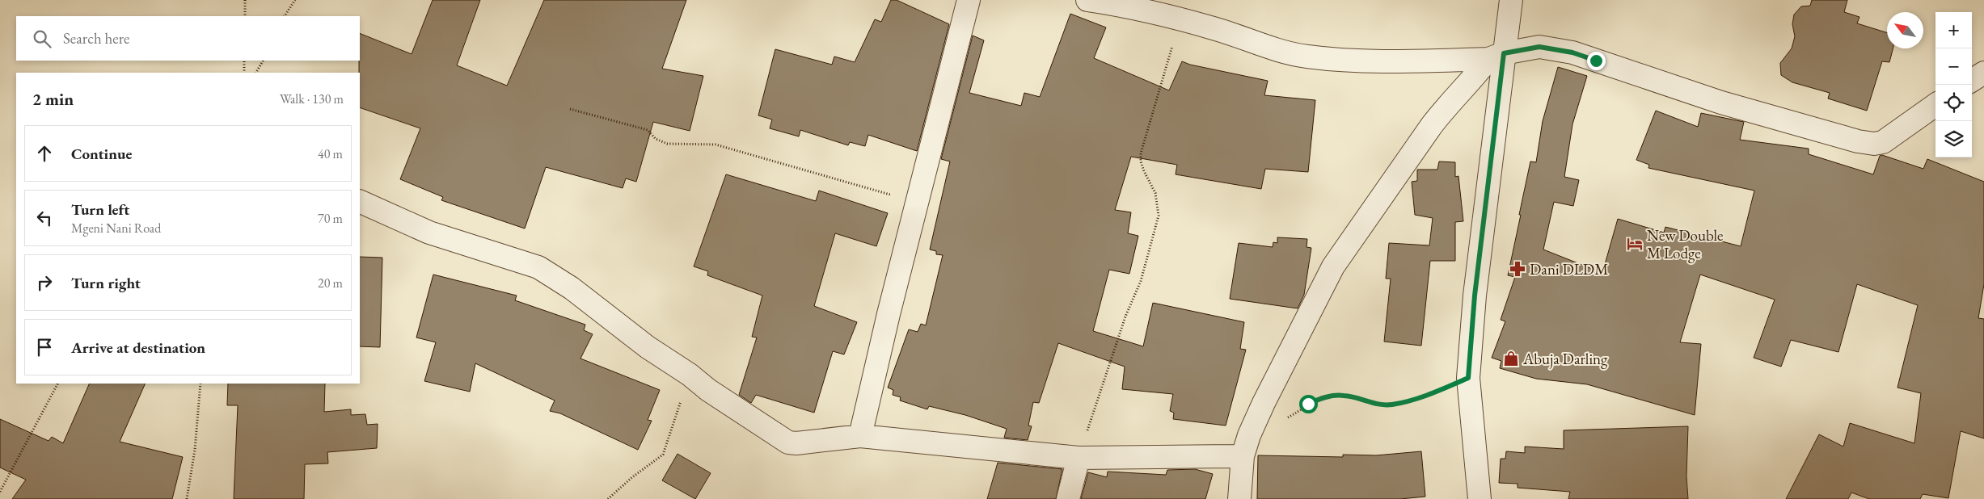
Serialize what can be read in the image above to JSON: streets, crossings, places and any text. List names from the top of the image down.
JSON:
{
  "places": {
    "hotel": ["New Double M Lodge"],
    "pharmacy": ["Dani DLDM"],
    "shop": ["Abuja Darling"]
  },
  "north": "top left",
  "page": {
    "map_buttons": ["+", "−"],
    "search": "Search here",
    "heading": ["2 min", "Walk · 130 m"],
    "list": [
      ["Continue", "40 m"],
      ["Turn left", "Mgeni Nani Road", "70 m"],
      ["Turn right", "20 m"],
      "Arrive at destination"
    ]
  }
}
